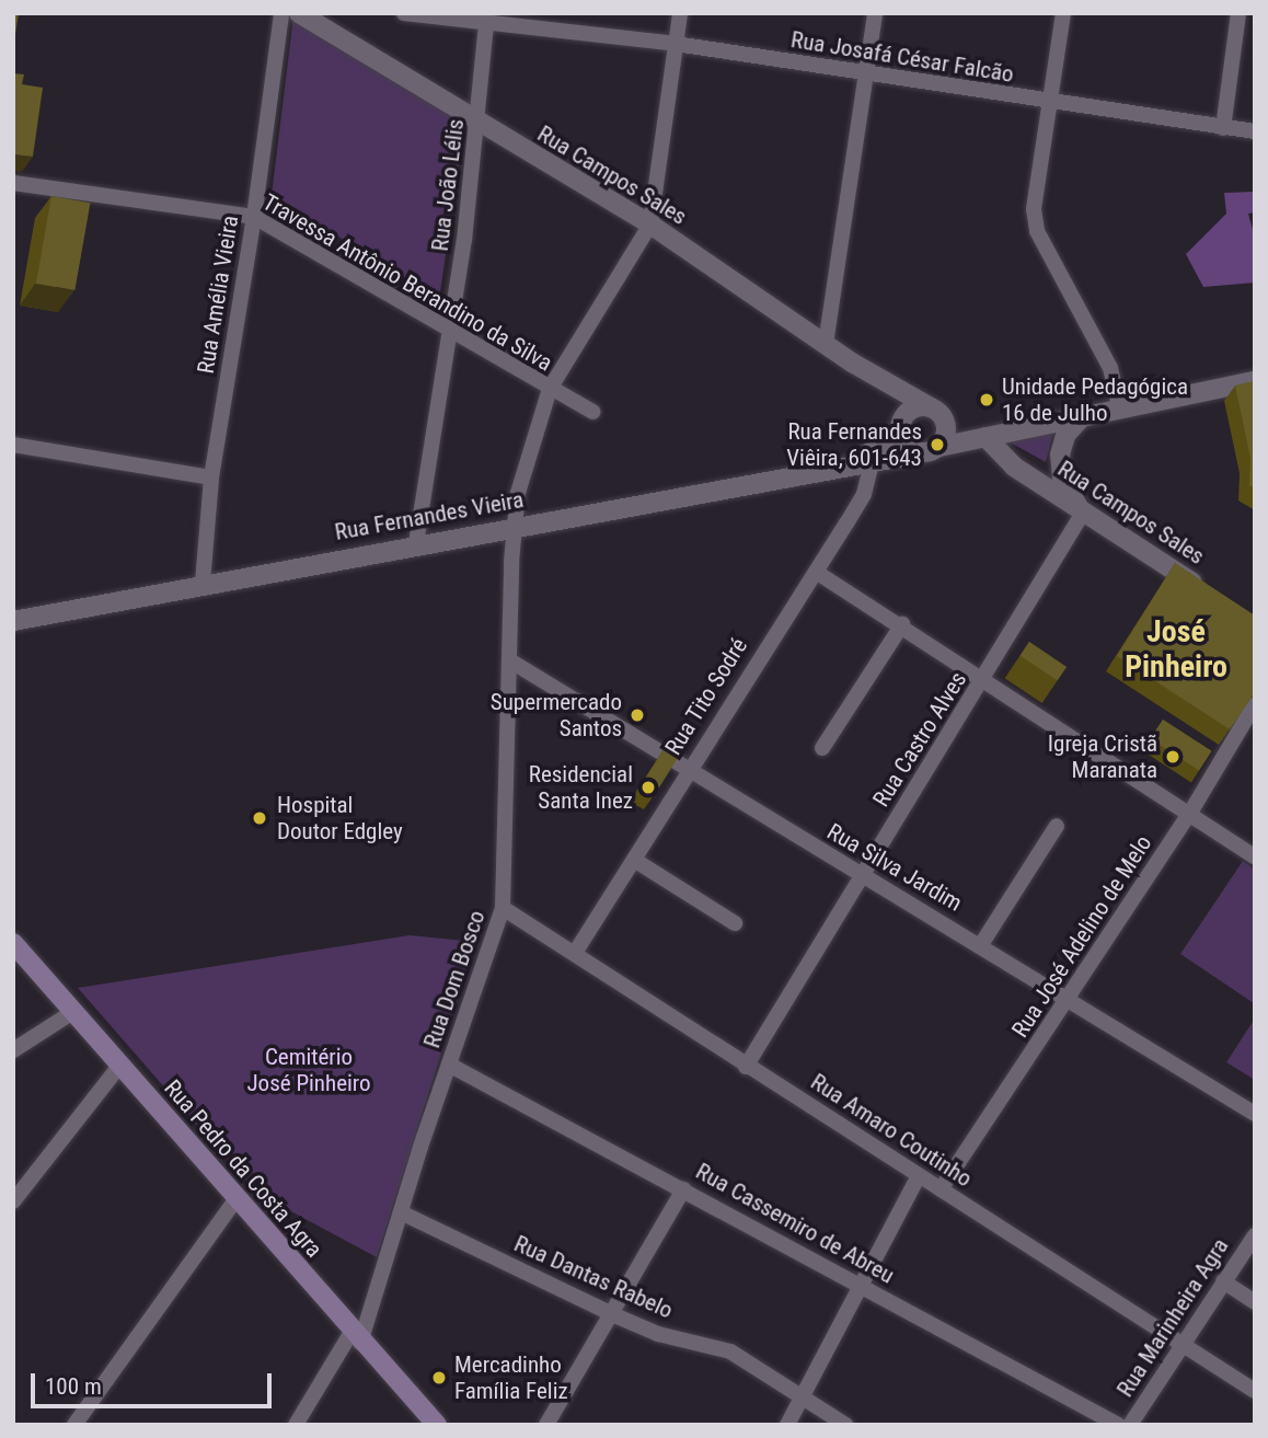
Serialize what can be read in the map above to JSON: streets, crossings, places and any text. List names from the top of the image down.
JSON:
{
  "streets": {
    "main road": ["Rua Pedro da Costa Agra"],
    "street": [
      "Rua Josafá César Falcão",
      "Rua Campos Sales",
      "Rua João Lélis",
      "Travessa Antônio Berandino da Silva",
      "Rua Amélia Vieira",
      "Rua Fernandes Vieira",
      "Rua Tito Sodré",
      "Rua Castro Alves",
      "Rua Silva Jardim",
      "Rua José Adelino de Melo",
      "Rua Dom Bosco",
      "Rua Amaro Coutinho",
      "Rua Cassemiro de Abreu",
      "Rua Dantas Rabelo",
      "Rua Marinheira Agra"
    ]
  },
  "crossings": [
    ["Rua Josafá César Falcão", "Rua João Lélis"],
    ["Rua Campos Sales", "Rua João Lélis"],
    ["Rua Campos Sales", "Rua Fernandes Vieira"],
    ["Rua Campos Sales", "Rua Castro Alves"],
    ["Rua Campos Sales", "Rua Dom Bosco"],
    ["Rua João Lélis", "Travessa Antônio Berandino da Silva"],
    ["Rua João Lélis", "Rua Fernandes Vieira"],
    ["Travessa Antônio Berandino da Silva", "Rua Amélia Vieira"],
    ["Travessa Antônio Berandino da Silva", "Rua Dom Bosco"],
    ["Rua Amélia Vieira", "Rua Fernandes Vieira"],
    ["Rua Fernandes Vieira", "Rua Tito Sodré"],
    ["Rua Fernandes Vieira", "Rua Dom Bosco"],
    ["Rua Tito Sodré", "Rua Silva Jardim"],
    ["Rua Tito Sodré", "Rua Amaro Coutinho"],
    ["Rua Castro Alves", "Rua Silva Jardim"],
    ["Rua Castro Alves", "Rua Amaro Coutinho"],
    ["Rua Silva Jardim", "Rua José Adelino de Melo"],
    ["Rua Silva Jardim", "Rua Dom Bosco"],
    ["Rua José Adelino de Melo", "Rua Amaro Coutinho"],
    ["Rua Dom Bosco", "Rua Amaro Coutinho"],
    ["Rua Dom Bosco", "Rua Pedro da Costa Agra"],
    ["Rua Dom Bosco", "Rua Cassemiro de Abreu"],
    ["Rua Dom Bosco", "Rua Dantas Rabelo"],
    ["Rua Amaro Coutinho", "Rua Marinheira Agra"]
  ],
  "districts": ["José Pinheiro"],
  "parks": ["Cemitério José Pinheiro"],
  "places": [
    "Unidade Pedagógica 16 de Julho",
    "Rua Fernandes Viêira, 601-643",
    "Supermercado Santos",
    "Igreja Cristã Maranata",
    "Residencial Santa Inez",
    "Hospital Doutor Edgley",
    "Mercadinho Família Feliz"
  ],
  "scale_bar": "100 m"
}
